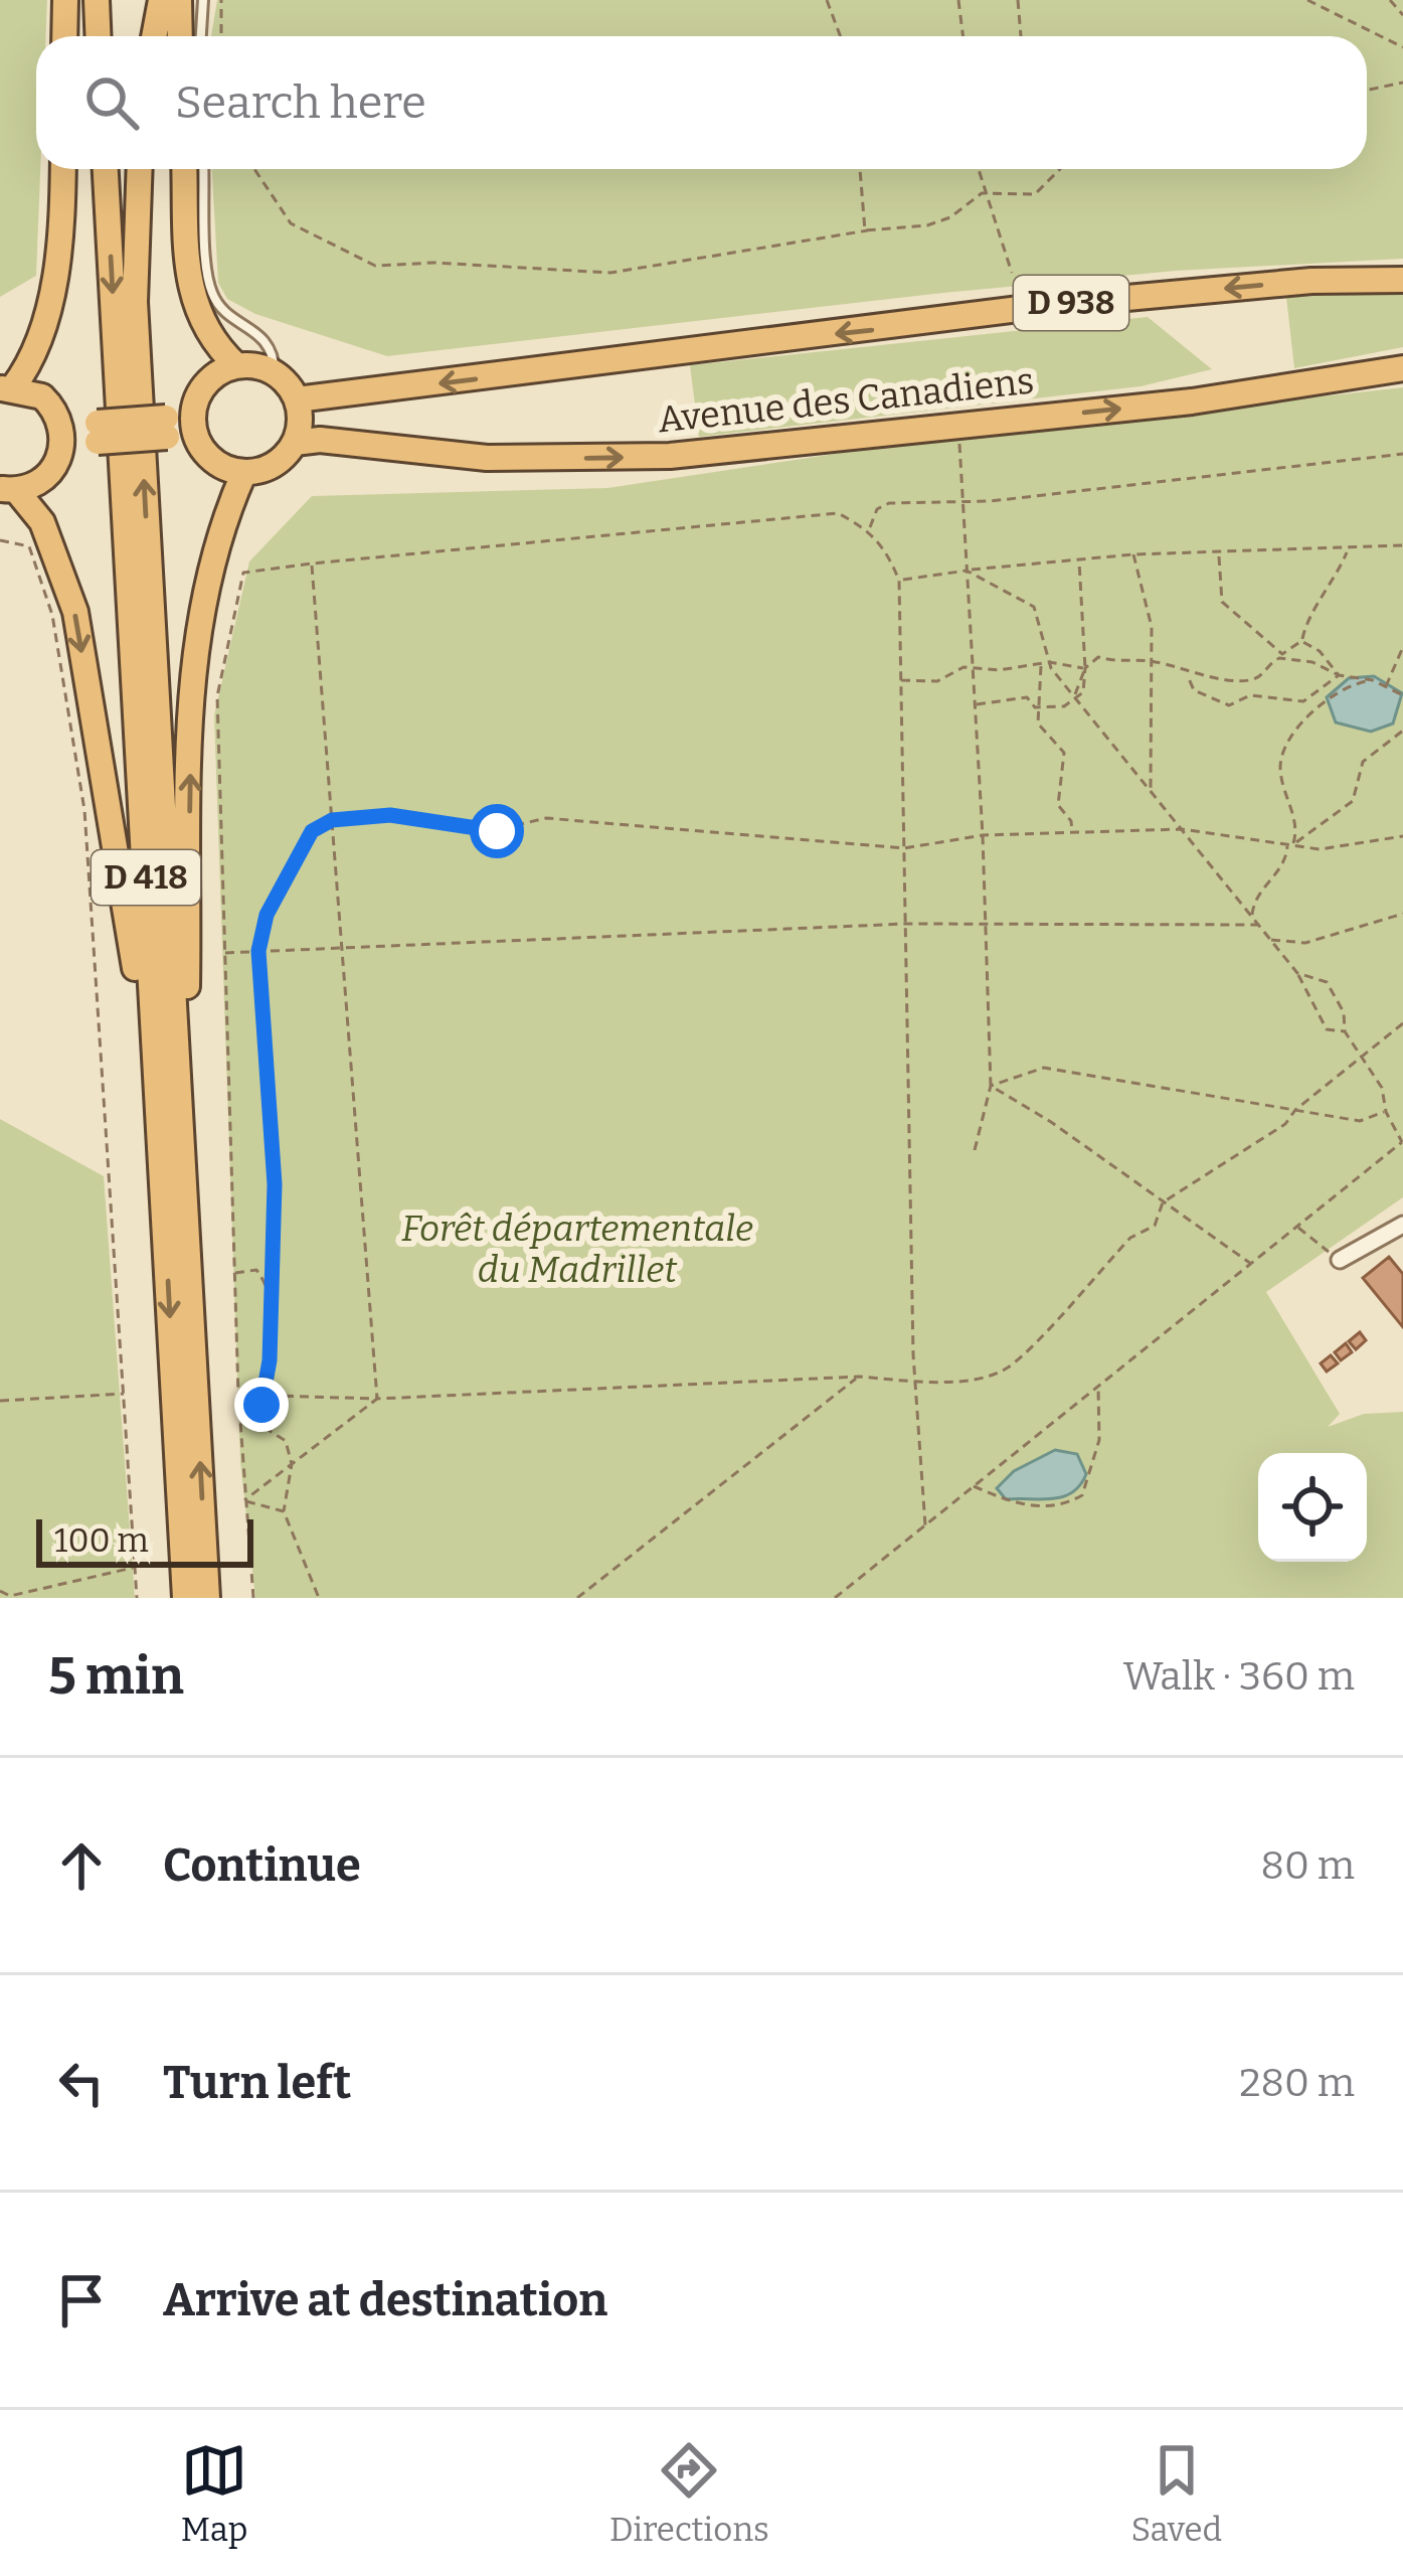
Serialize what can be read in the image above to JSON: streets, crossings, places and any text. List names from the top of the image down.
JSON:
{
  "streets": {
    "highway": ["D 938", "Avenue des Canadiens", "D 418"]
  },
  "parks": ["Forêt départementale du Madrillet"],
  "scale_bar": "100 m",
  "page": {
    "search": "Search here",
    "scale": "100 m",
    "heading": ["5 min", "Walk · 360 m"],
    "list": [
      ["Continue", "80 m"],
      ["Turn left", "280 m"],
      "Arrive at destination"
    ],
    "nav": ["Map", "Directions", "Saved"]
  }
}
